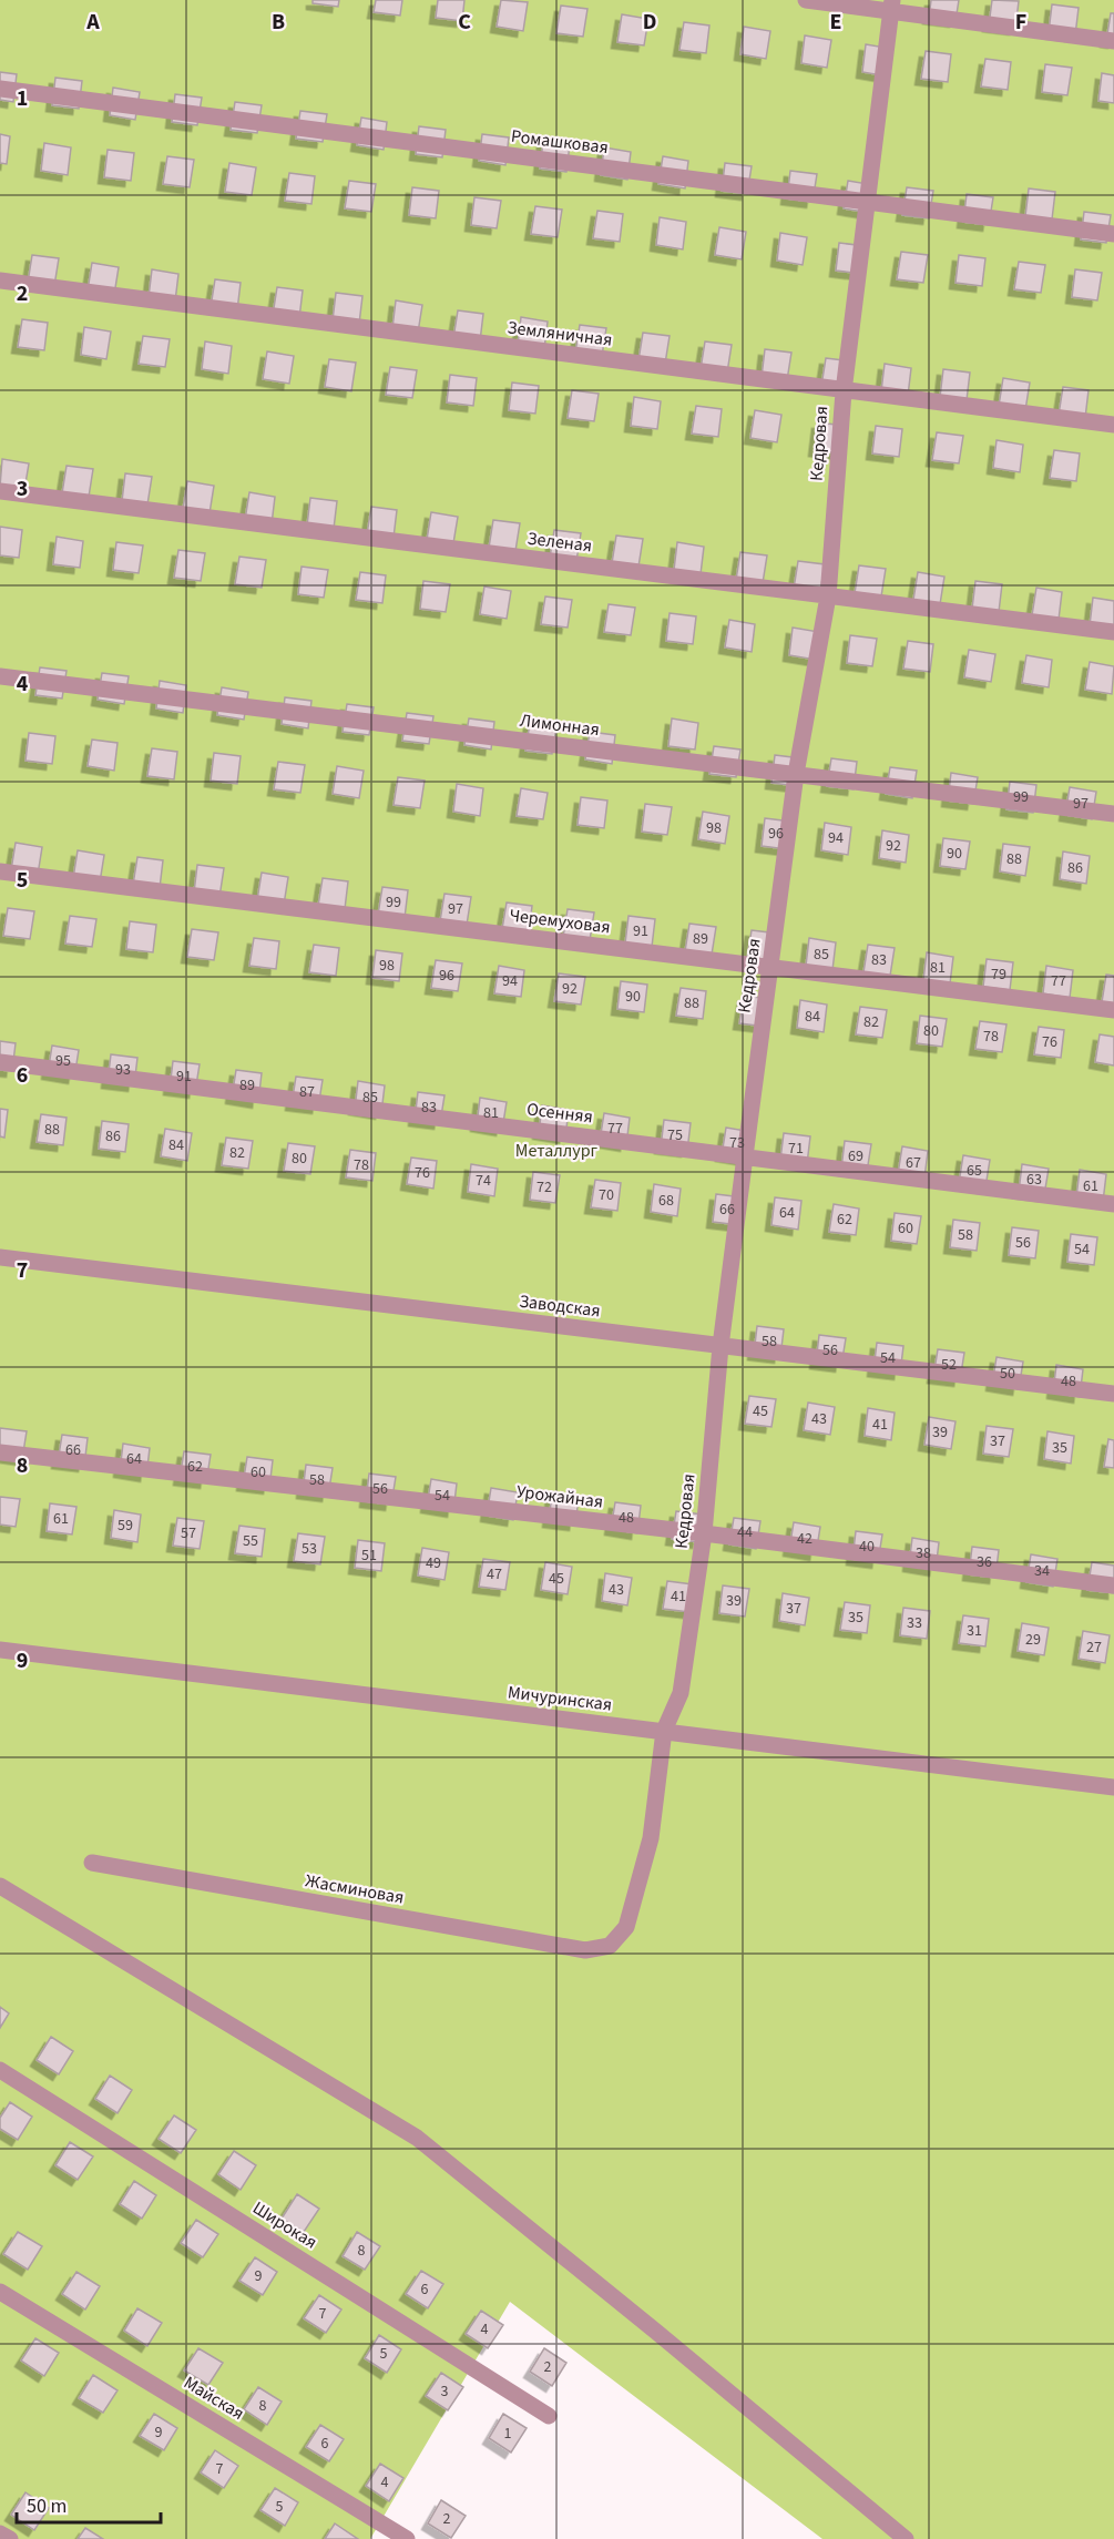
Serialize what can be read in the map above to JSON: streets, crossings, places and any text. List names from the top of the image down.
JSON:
{
  "streets": {
    "street": [
      "Ромашковая",
      "Земляничная",
      "Кедровая",
      "Зеленая",
      "Лимонная",
      "Черемуховая",
      "Осенняя",
      "Заводская",
      "Урожайная",
      "Мичуринская",
      "Жасминовая",
      "Широкая",
      "Майская"
    ]
  },
  "crossings": [
    ["Ромашковая", "Кедровая"],
    ["Земляничная", "Кедровая"],
    ["Кедровая", "Зеленая"],
    ["Кедровая", "Лимонная"],
    ["Кедровая", "Черемуховая"],
    ["Кедровая", "Осенняя"],
    ["Кедровая", "Заводская"],
    ["Кедровая", "Урожайная"],
    ["Кедровая", "Мичуринская"],
    ["Кедровая", "Жасминовая"]
  ],
  "parks": ["Металлург"],
  "house_numbers": [
    "99",
    "97",
    "98",
    "96",
    "94",
    "92",
    "90",
    "88",
    "86",
    "99",
    "97",
    "91",
    "89",
    "85",
    "83",
    "98",
    "81",
    "79",
    "96",
    "94",
    "77",
    "92",
    "90",
    "88",
    "84",
    "82",
    "80",
    "78",
    "76",
    "95",
    "93",
    "91",
    "89",
    "87",
    "85",
    "83",
    "81",
    "77",
    "88",
    "75",
    "86",
    "73",
    "84",
    "71",
    "82",
    "69",
    "80",
    "67",
    "78",
    "65",
    "76",
    "63",
    "74",
    "61",
    "72",
    "70",
    "68",
    "66",
    "64",
    "62",
    "60",
    "58",
    "56",
    "54",
    "58",
    "56",
    "54",
    "52",
    "50",
    "48",
    "45",
    "43",
    "41",
    "39",
    "37",
    "35",
    "66",
    "64",
    "62",
    "60",
    "58",
    "56",
    "54",
    "48",
    "61",
    "59",
    "44",
    "57",
    "42",
    "55",
    "40",
    "53",
    "38",
    "51",
    "36",
    "49",
    "34",
    "47",
    "45",
    "43",
    "41",
    "39",
    "37",
    "35",
    "33",
    "31",
    "29",
    "27",
    "8",
    "9",
    "6",
    "7",
    "4",
    "5",
    "2",
    "3",
    "8",
    "9",
    "1",
    "6",
    "7",
    "4",
    "5",
    "2"
  ],
  "scale_bar": "50 m",
  "grid": {
    "columns": [
      "A",
      "B",
      "C",
      "D",
      "E",
      "F"
    ],
    "rows": [
      "1",
      "2",
      "3",
      "4",
      "5",
      "6",
      "7",
      "8",
      "9"
    ]
  }
}
